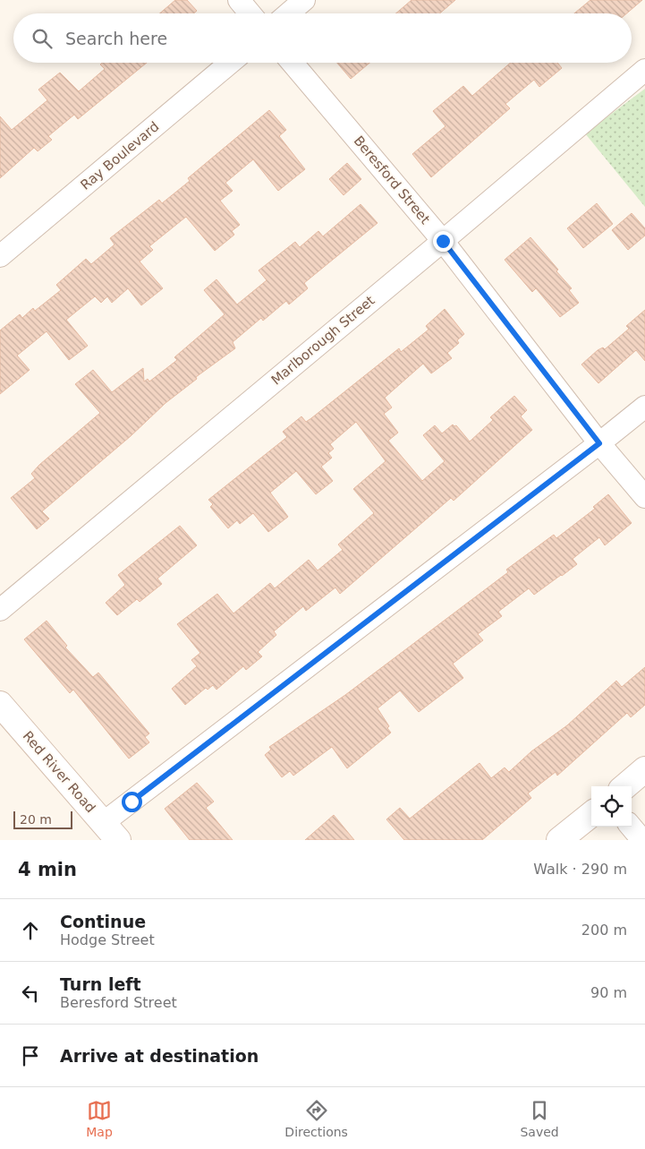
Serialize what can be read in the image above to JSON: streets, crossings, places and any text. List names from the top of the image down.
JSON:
{
  "streets": {
    "main road": ["Red River Road"],
    "street": ["Ray Boulevard", "Beresford Street", "Marlborough Street"]
  },
  "crossings": [
    ["Beresford Street", "Marlborough Street"]
  ],
  "scale_bar": "20 m",
  "page": {
    "search": "Search here",
    "scale": "20 m",
    "heading": ["4 min", "Walk · 290 m"],
    "list": [
      ["Continue", "Hodge Street", "200 m"],
      ["Turn left", "Beresford Street", "90 m"],
      "Arrive at destination"
    ],
    "nav": ["Map", "Directions", "Saved"]
  }
}
